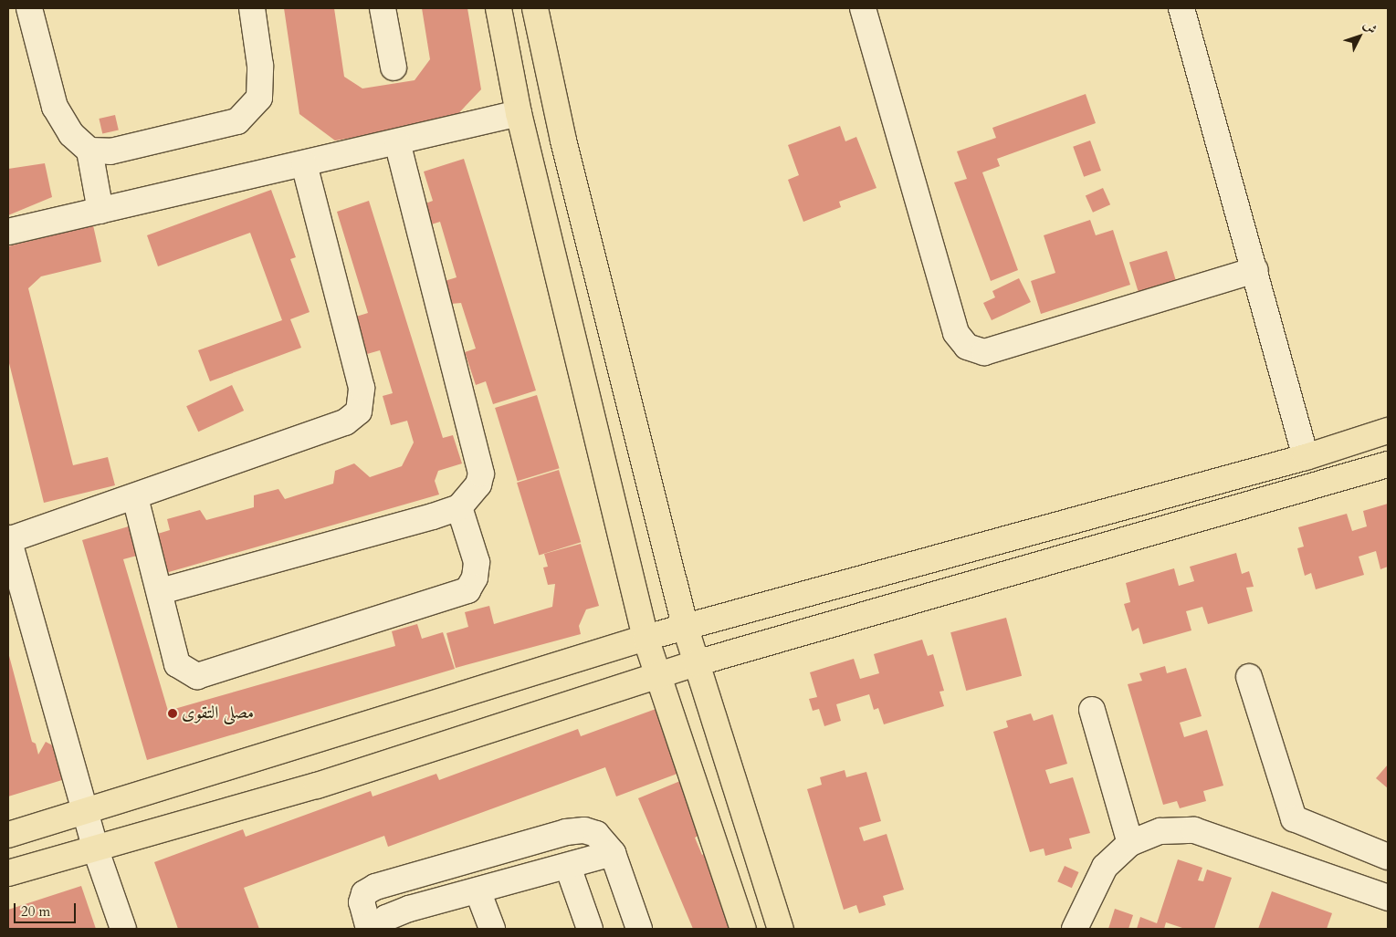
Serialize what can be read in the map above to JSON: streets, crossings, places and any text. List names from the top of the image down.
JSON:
{
  "places": ["مصلى التقوى"],
  "scale_bar": "20 m",
  "north": "top right"
}
